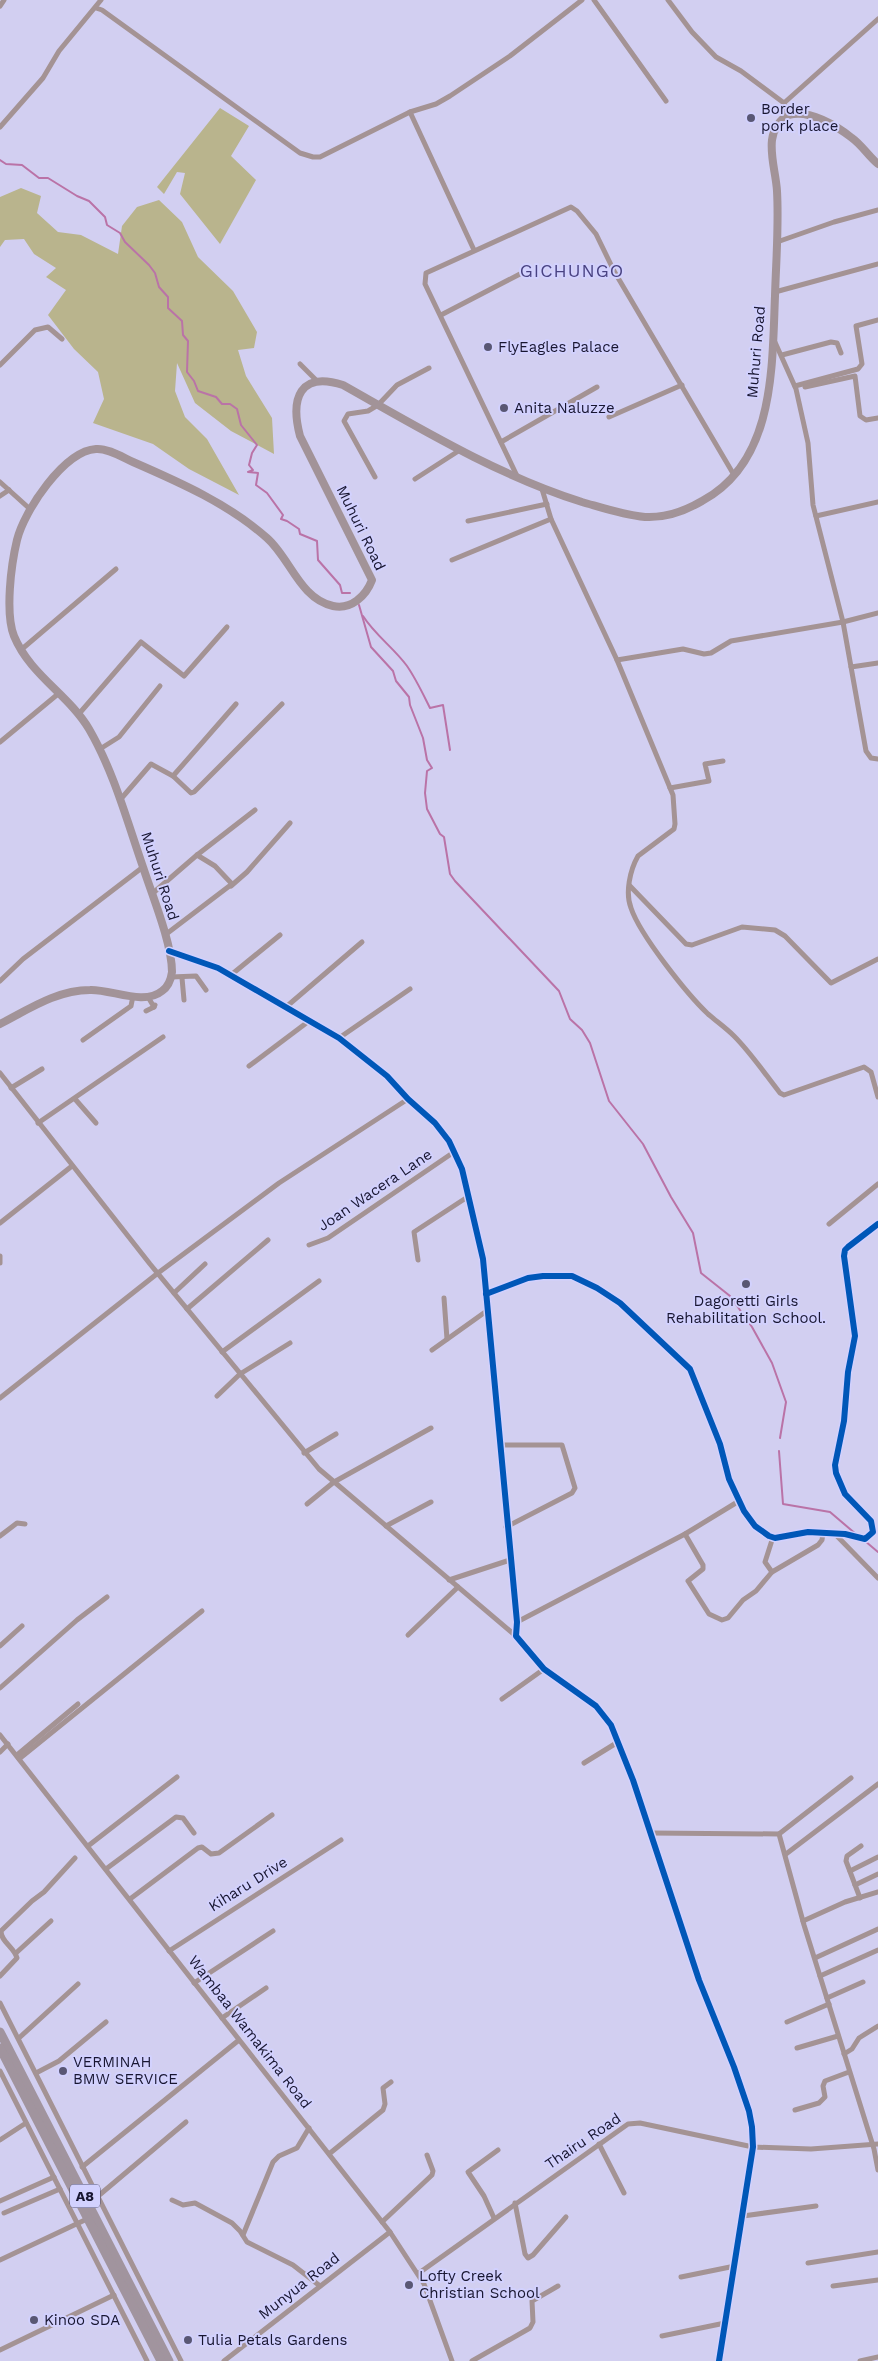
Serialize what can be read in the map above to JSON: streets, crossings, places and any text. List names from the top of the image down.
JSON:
{
  "streets": {
    "highway": ["A8"],
    "main road": ["Muhuri Road"],
    "street": [
      "Joan Wacera Lane",
      "Kiharu Drive",
      "Wambaa Wamakima Road",
      "Thairu Road",
      "Munyua Road"
    ]
  },
  "crossings": [
    ["Kiharu Drive", "Wambaa Wamakima Road"],
    ["Wambaa Wamakima Road", "Thairu Road"],
    ["Wambaa Wamakima Road", "Munyua Road"]
  ],
  "districts": ["GICHUNGO"],
  "places": [
    "Border pork place",
    "FlyEagles Palace",
    "Anita Naluzze",
    "Dagoretti Girls Rehabilitation School.",
    "VERMINAH BMW SERVICE",
    "Lofty Creek Christian School",
    "Kinoo SDA",
    "Tulia Petals Gardens"
  ]
}
